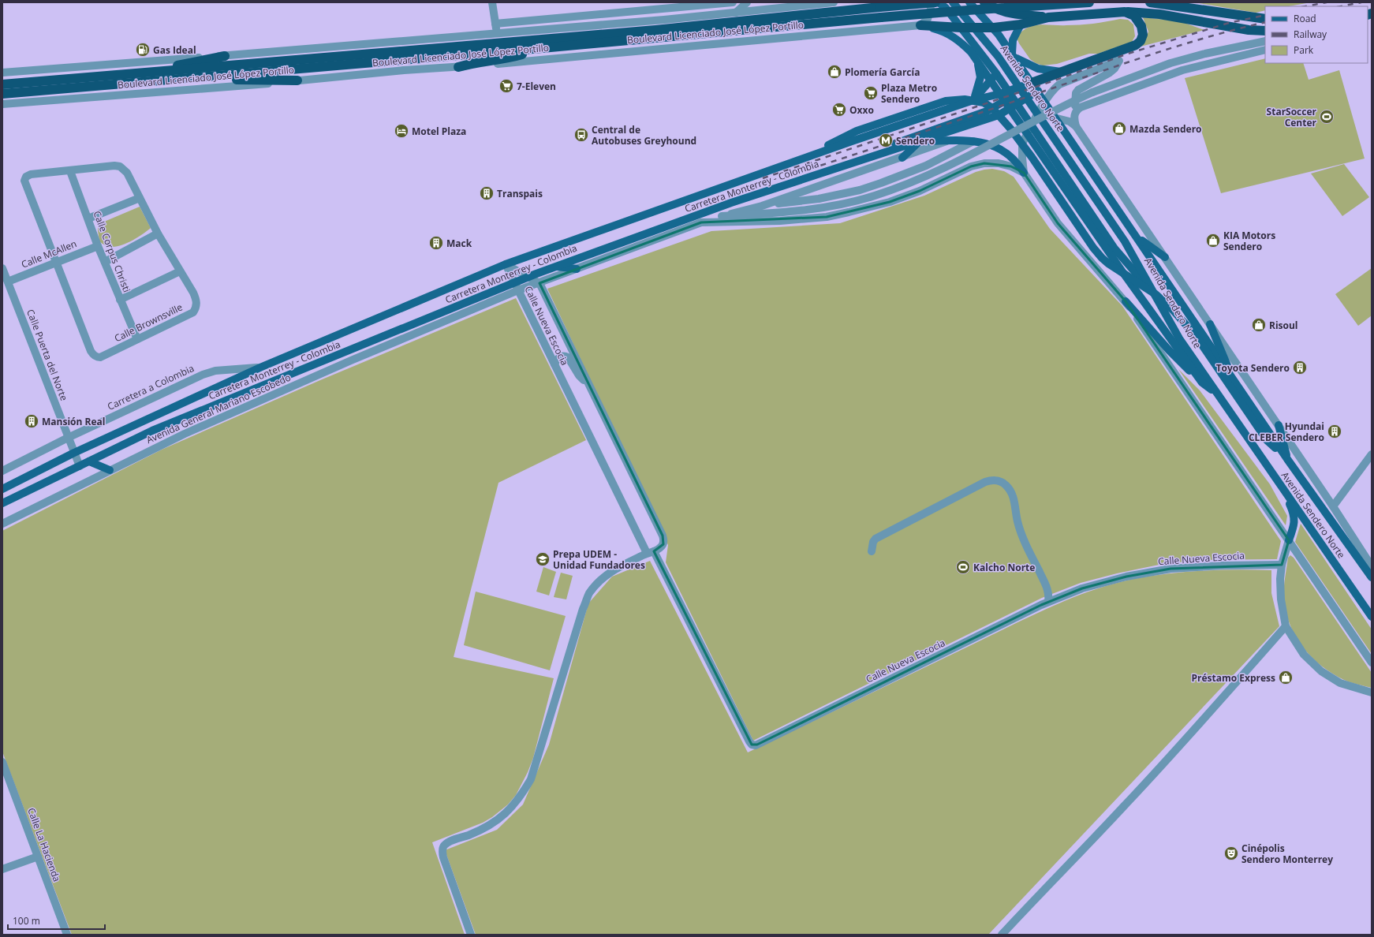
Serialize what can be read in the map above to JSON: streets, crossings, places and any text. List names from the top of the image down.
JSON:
{
  "streets": {
    "highway": ["Boulevard Licenciado José López Portillo"],
    "main road": ["Avenida Sendero Norte", "Carretera Monterrey - Colombia"],
    "street": [
      "Calle Corpus Christi",
      "Calle McAllen",
      "Calle Brownsville",
      "Calle Nueva Escocia",
      "Calle Puerta del Norte",
      "Carretera a Colombia",
      "Avenida General Mariano Escobedo",
      "Calle La Hacienda"
    ]
  },
  "crossings": [
    ["Avenida Sendero Norte", "Carretera Monterrey - Colombia"],
    ["Carretera Monterrey - Colombia", "Calle Nueva Escocia"],
    ["Carretera Monterrey - Colombia", "Calle Puerta del Norte"],
    ["Carretera Monterrey - Colombia", "Carretera a Colombia"],
    ["Calle Corpus Christi", "Calle McAllen"],
    ["Calle Corpus Christi", "Calle Brownsville"],
    ["Calle McAllen", "Calle Brownsville"],
    ["Calle McAllen", "Calle Puerta del Norte"],
    ["Calle Nueva Escocia", "Avenida General Mariano Escobedo"],
    ["Calle Puerta del Norte", "Carretera a Colombia"]
  ],
  "places": {
    "fuel station": ["Gas Ideal"],
    "shop": [
      "Plomería García",
      "Mazda Sendero",
      "KIA Motors Sendero",
      "Risoul",
      "Préstamo Express"
    ],
    "supermarket": ["7-Eleven", "Plaza Metro Sendero", "Oxxo"],
    "sports": ["StarSoccer Center", "Kalcho Norte"],
    "hotel": ["Motel Plaza"],
    "bus stop": ["Central de Autobuses Greyhound"],
    "metro station": ["Sendero"],
    "building": [
      "Transpais",
      "Mack",
      "Toyota Sendero",
      "Mansión Real",
      "Hyundai CLEBER Sendero"
    ],
    "school or university": ["Prepa UDEM - Unidad Fundadores"],
    "theatre": ["Cinépolis Sendero Monterrey"]
  },
  "legend": ["Road", "Railway", "Park"],
  "scale_bar": "100 m"
}
